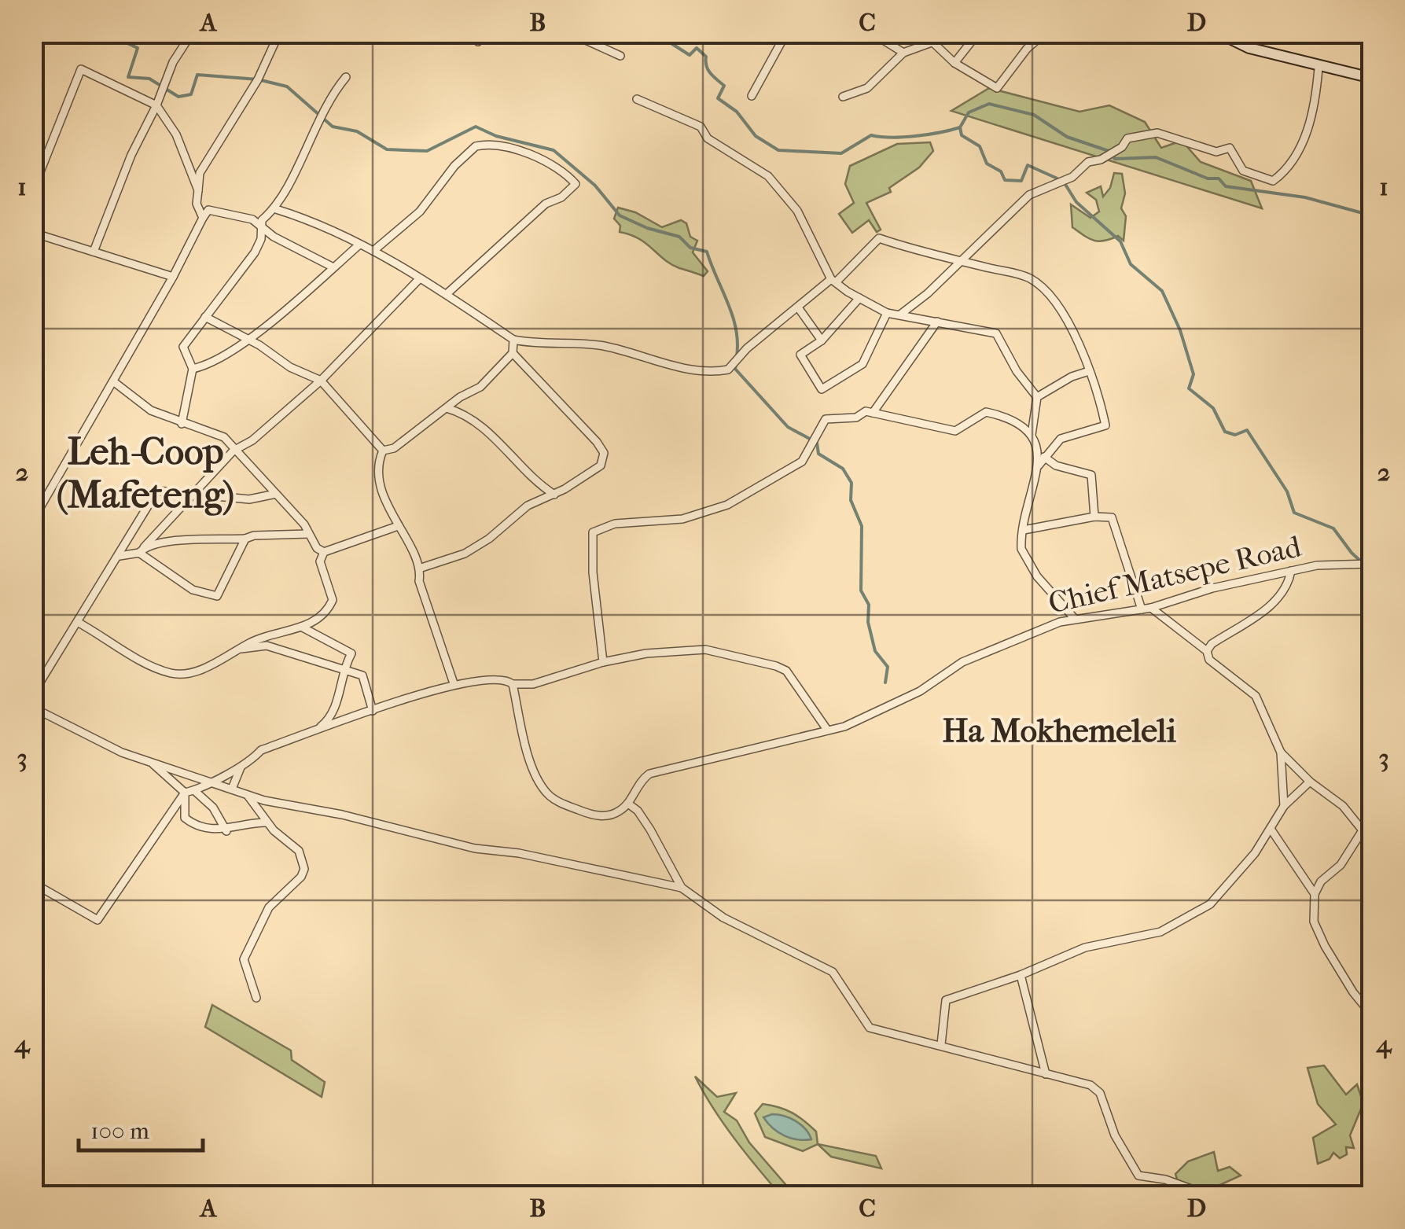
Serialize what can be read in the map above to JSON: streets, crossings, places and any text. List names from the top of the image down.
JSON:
{
  "streets": {
    "street": ["Chief Matsepe Road"]
  },
  "districts": ["Leh-Coop (Mafeteng)", "Ha Mokhemeleli"],
  "scale_bar": "100 m",
  "grid": {
    "columns": [
      "A",
      "B",
      "C",
      "D"
    ],
    "rows": [
      "1",
      "2",
      "3",
      "4"
    ]
  }
}
